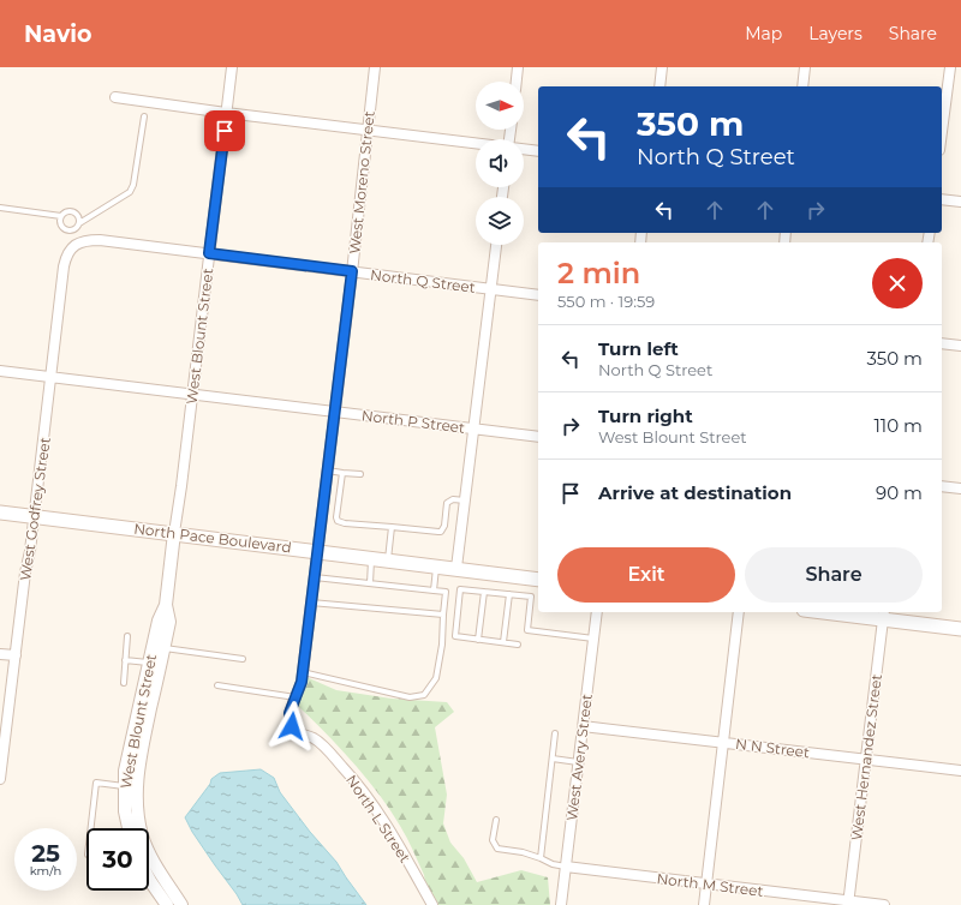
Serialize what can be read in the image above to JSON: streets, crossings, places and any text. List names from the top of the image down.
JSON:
{
  "streets": {
    "main road": ["North Pace Boulevard"],
    "street": [
      "West Moreno Street",
      "North Q Street",
      "West Blount Street",
      "North P Street",
      "West Godfrey Street",
      "N N Street",
      "West Avery Street",
      "West Hernandez Street",
      "North L Street",
      "North M Street"
    ]
  },
  "crossings": [
    ["West Moreno Street", "North Q Street"],
    ["West Moreno Street", "North P Street"],
    ["West Moreno Street", "North Pace Boulevard"],
    ["West Moreno Street", "North L Street"],
    ["North Q Street", "West Blount Street"],
    ["North Q Street", "West Godfrey Street"],
    ["West Blount Street", "North P Street"],
    ["West Blount Street", "North Pace Boulevard"],
    ["North P Street", "West Godfrey Street"],
    ["West Godfrey Street", "North Pace Boulevard"],
    ["N N Street", "West Avery Street"],
    ["N N Street", "West Hernandez Street"],
    ["West Avery Street", "North M Street"],
    ["West Hernandez Street", "North M Street"]
  ],
  "north": "right",
  "page": {
    "header": "Navio",
    "nav": ["Map", "Layers", "Share"],
    "turn": ["350 m", "North Q Street"],
    "heading": ["2 min", "550 m · 19:59"],
    "list": [
      {
        "name": "Turn left",
        "note": "North Q Street",
        "value": "350 m"
      },
      {
        "name": "Turn right",
        "note": "West Blount Street",
        "value": "110 m"
      },
      {
        "name": "Arrive at destination",
        "value": "90 m"
      }
    ],
    "buttons": ["Exit", "Share"],
    "speed": "25 km/h",
    "limit": "30"
  }
}
